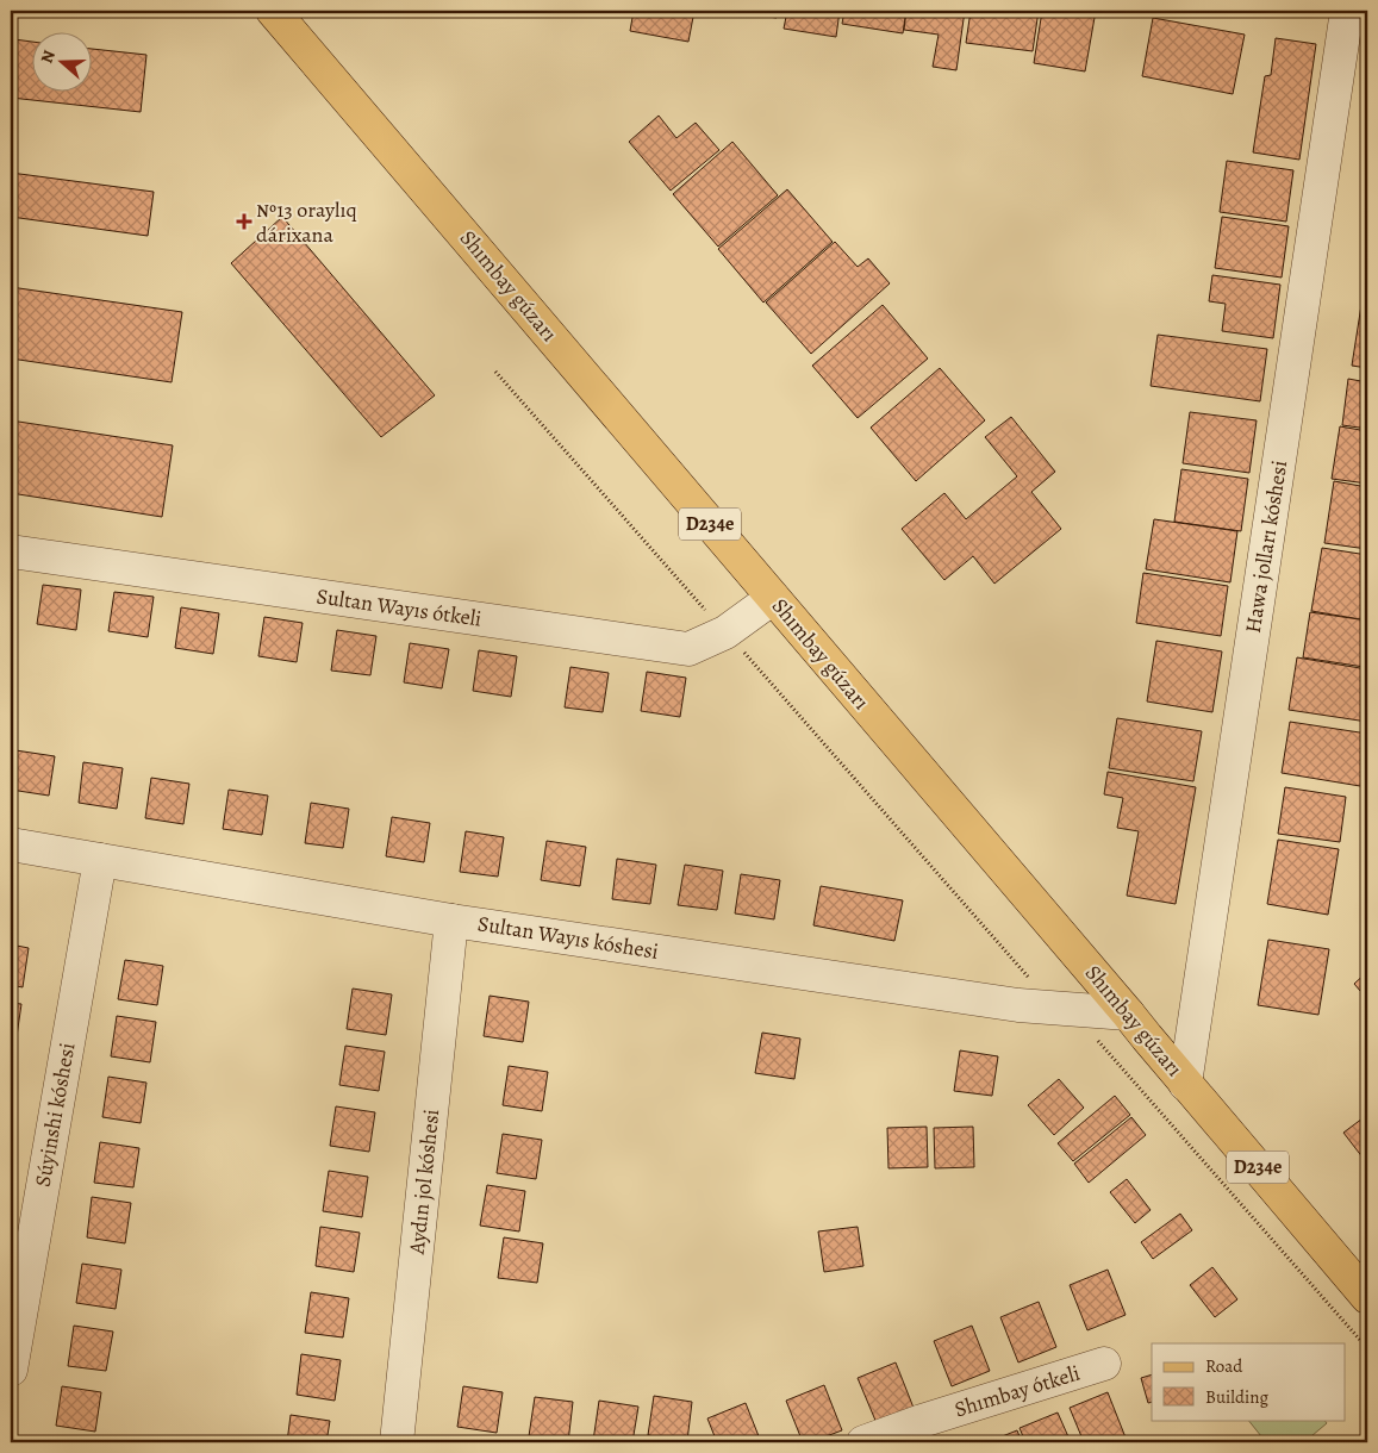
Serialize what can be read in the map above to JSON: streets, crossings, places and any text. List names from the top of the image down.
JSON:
{
  "streets": {
    "main road": ["Shımbay gúzarı", "D234e"],
    "street": [
      "Hawa jolları kóshesi",
      "Sultan Wayıs ótkeli",
      "Sultan Wayıs kóshesi",
      "Súyinshi kóshesi",
      "Aydın jol kóshesi",
      "Shımbay ótkeli"
    ]
  },
  "crossings": [
    ["Shımbay gúzarı", "Hawa jolları kóshesi"],
    ["Shımbay gúzarı", "Sultan Wayıs ótkeli"],
    ["Shımbay gúzarı", "Sultan Wayıs kóshesi"],
    ["Sultan Wayıs kóshesi", "Súyinshi kóshesi"],
    ["Sultan Wayıs kóshesi", "Aydın jol kóshesi"]
  ],
  "places": {
    "health": ["№13 oraylıq dárixana"]
  },
  "legend": ["Road", "Building"],
  "north": "left"
}
